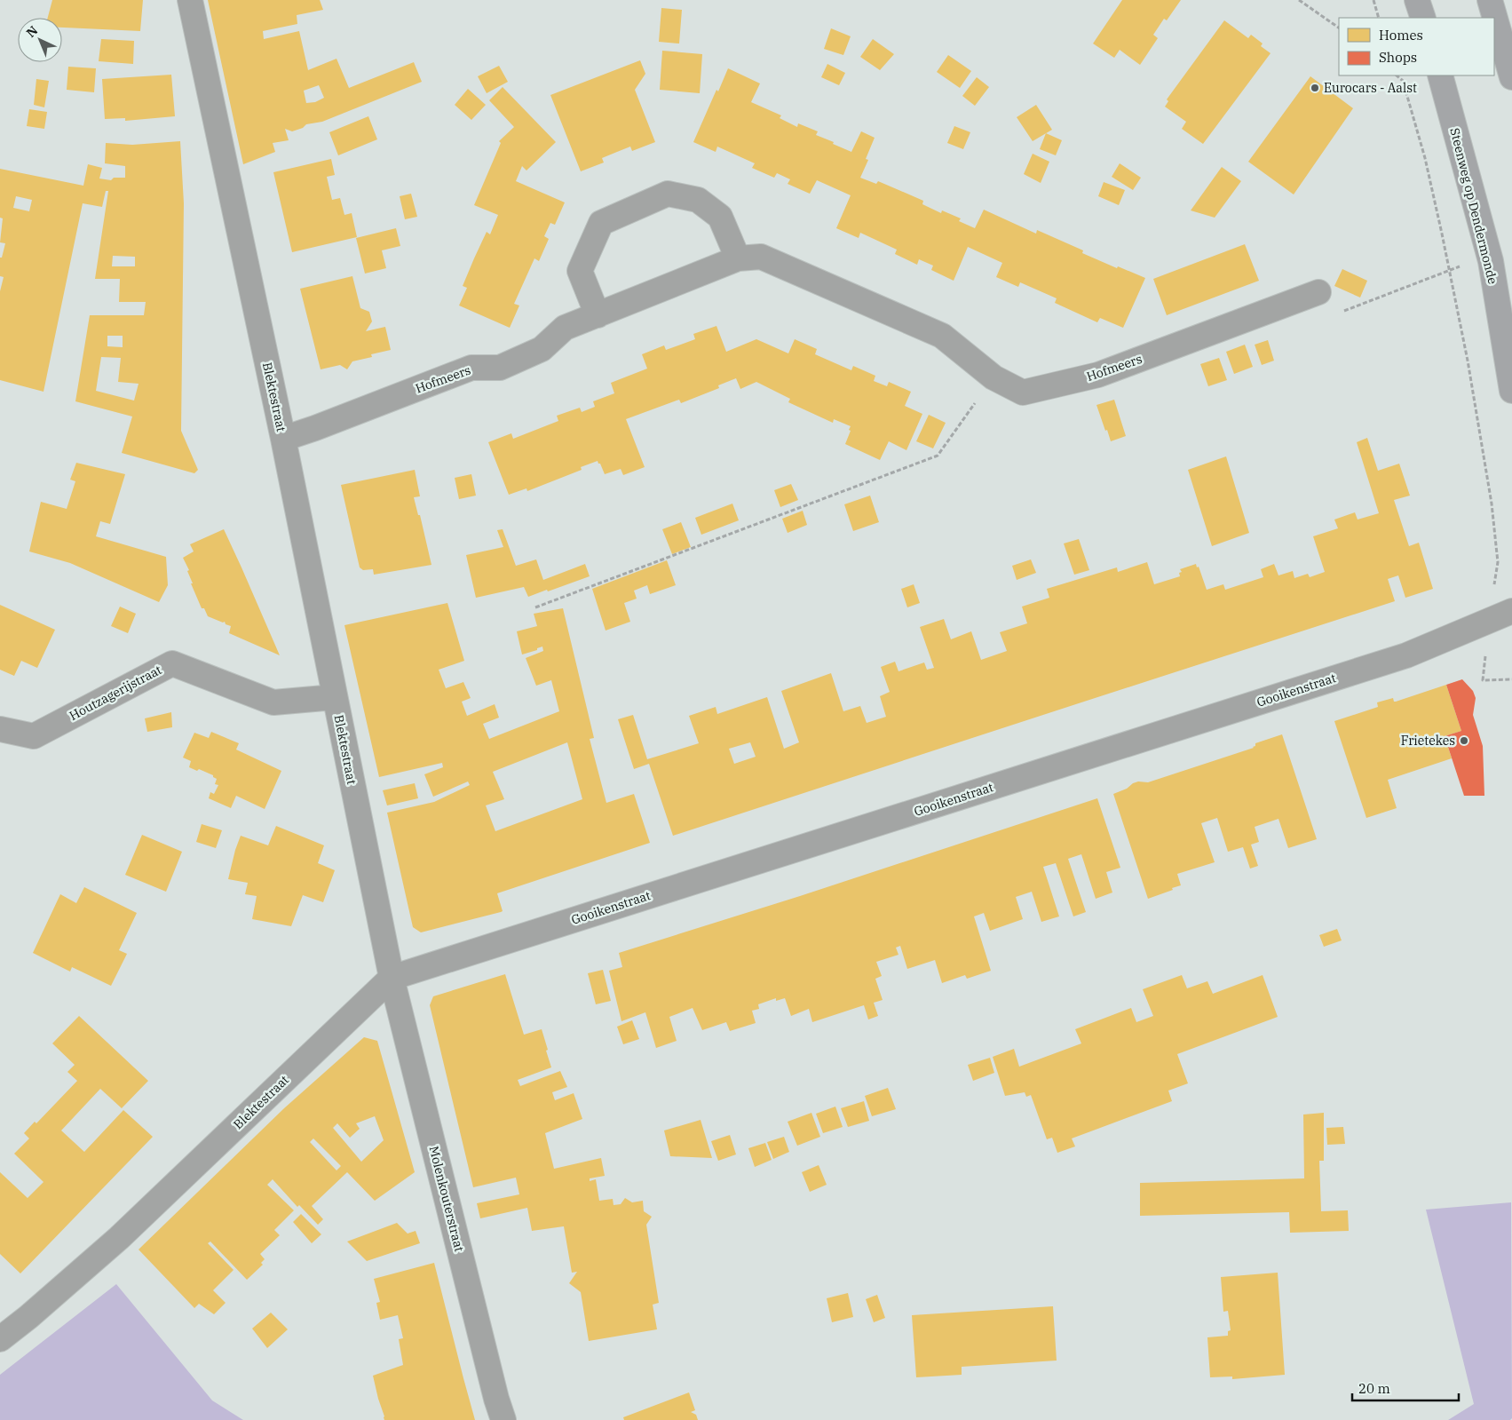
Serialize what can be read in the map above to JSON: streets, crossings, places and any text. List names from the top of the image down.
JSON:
{
  "streets": {
    "main road": ["Steenweg op Dendermonde"],
    "street": [
      "Hofmeers",
      "Blektestraat",
      "Gooikenstraat",
      "Houtzagerijstraat",
      "Molenkouterstraat"
    ]
  },
  "crossings": [
    ["Hofmeers", "Blektestraat"],
    ["Blektestraat", "Gooikenstraat"],
    ["Blektestraat", "Houtzagerijstraat"],
    ["Blektestraat", "Molenkouterstraat"],
    ["Gooikenstraat", "Molenkouterstraat"]
  ],
  "places": ["Eurocars - Aalst", "Frietekes"],
  "legend": ["Homes", "Shops"],
  "scale_bar": "20 m",
  "north": "top left"
}
